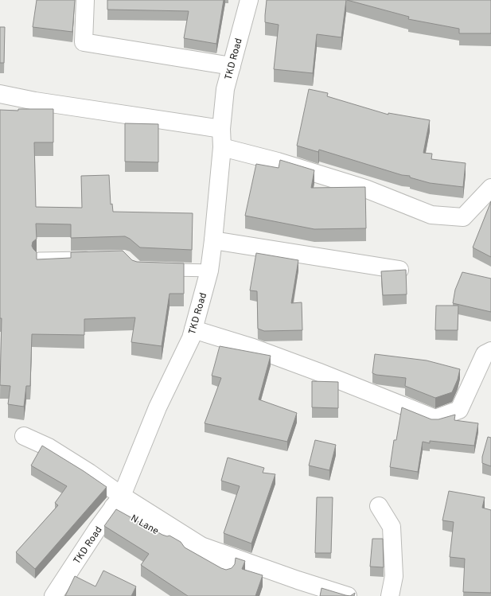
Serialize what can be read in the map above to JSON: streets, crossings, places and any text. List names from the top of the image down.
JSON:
{
  "streets": {
    "street": ["TKD Road", "N Lane"]
  },
  "crossings": [
    ["TKD Road", "N Lane"]
  ]
}
